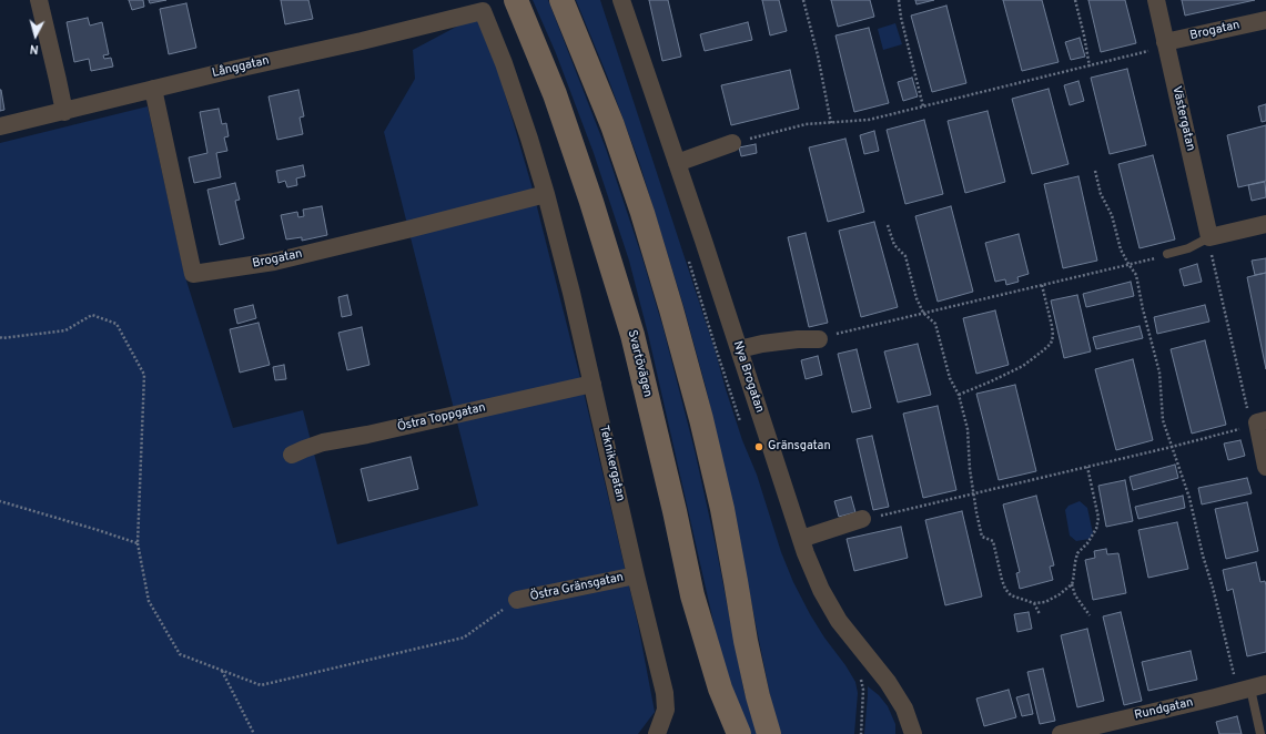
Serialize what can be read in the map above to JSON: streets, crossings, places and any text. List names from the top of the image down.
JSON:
{
  "streets": {
    "main road": ["Svartövägen"],
    "street": [
      "Brogatan",
      "Långgatan",
      "Västergatan",
      "Nya Brogatan",
      "Östra Toppgatan",
      "Teknikergatan",
      "Östra Gränsgatan",
      "Rundgatan"
    ]
  },
  "crossings": [
    ["Brogatan", "Långgatan"],
    ["Brogatan", "Västergatan"],
    ["Brogatan", "Teknikergatan"],
    ["Långgatan", "Teknikergatan"],
    ["Östra Toppgatan", "Teknikergatan"],
    ["Teknikergatan", "Östra Gränsgatan"]
  ],
  "places": ["Gränsgatan"],
  "north": "bottom"
}
